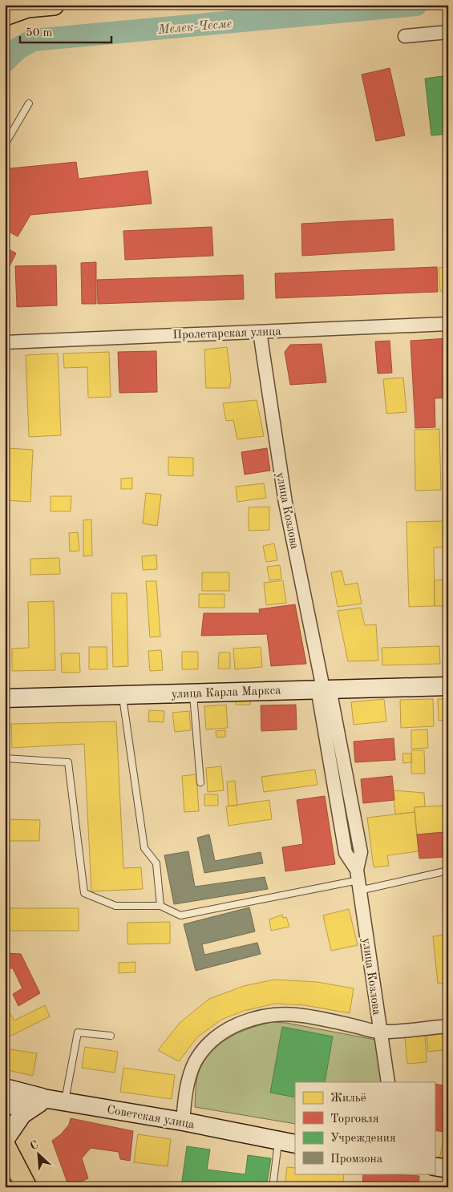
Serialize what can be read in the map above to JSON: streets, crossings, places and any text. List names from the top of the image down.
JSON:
{
  "streets": {
    "main road": ["улица Карла Маркса", "Советская улица"],
    "street": ["Пролетарская улица", "улица Козлова"]
  },
  "crossings": [
    ["Пролетарская улица", "улица Козлова"],
    ["улица Козлова", "улица Карла Маркса"]
  ],
  "water": ["Мелек-Чесме"],
  "legend": [
    "Жильё",
    "Торговля",
    "Учреждения",
    "Промзона"
  ],
  "scale_bar": "50 m",
  "north": "top left"
}
